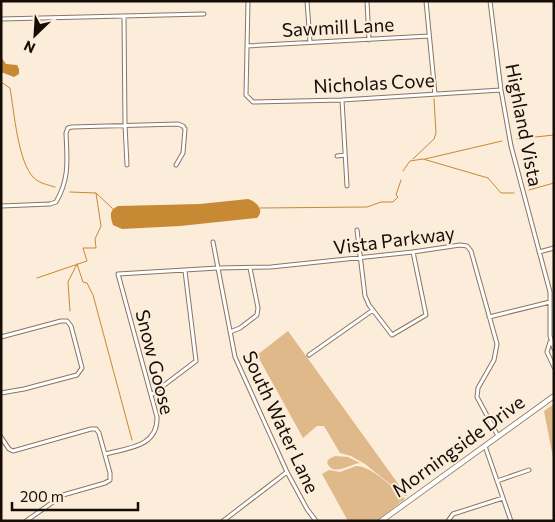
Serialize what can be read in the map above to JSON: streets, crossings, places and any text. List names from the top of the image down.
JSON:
{
  "streets": {
    "street": [
      "Sawmill Lane",
      "Nicholas Cove",
      "Highland Vista",
      "Vista Parkway",
      "Snow Goose",
      "South Water Lane",
      "Morningside Drive"
    ]
  },
  "crossings": [
    ["Sawmill Lane", "Nicholas Cove"],
    ["Nicholas Cove", "Highland Vista"],
    ["Vista Parkway", "Snow Goose"],
    ["Vista Parkway", "South Water Lane"],
    ["Vista Parkway", "Morningside Drive"]
  ],
  "scale_bar": "200 m",
  "north": "bottom left"
}
